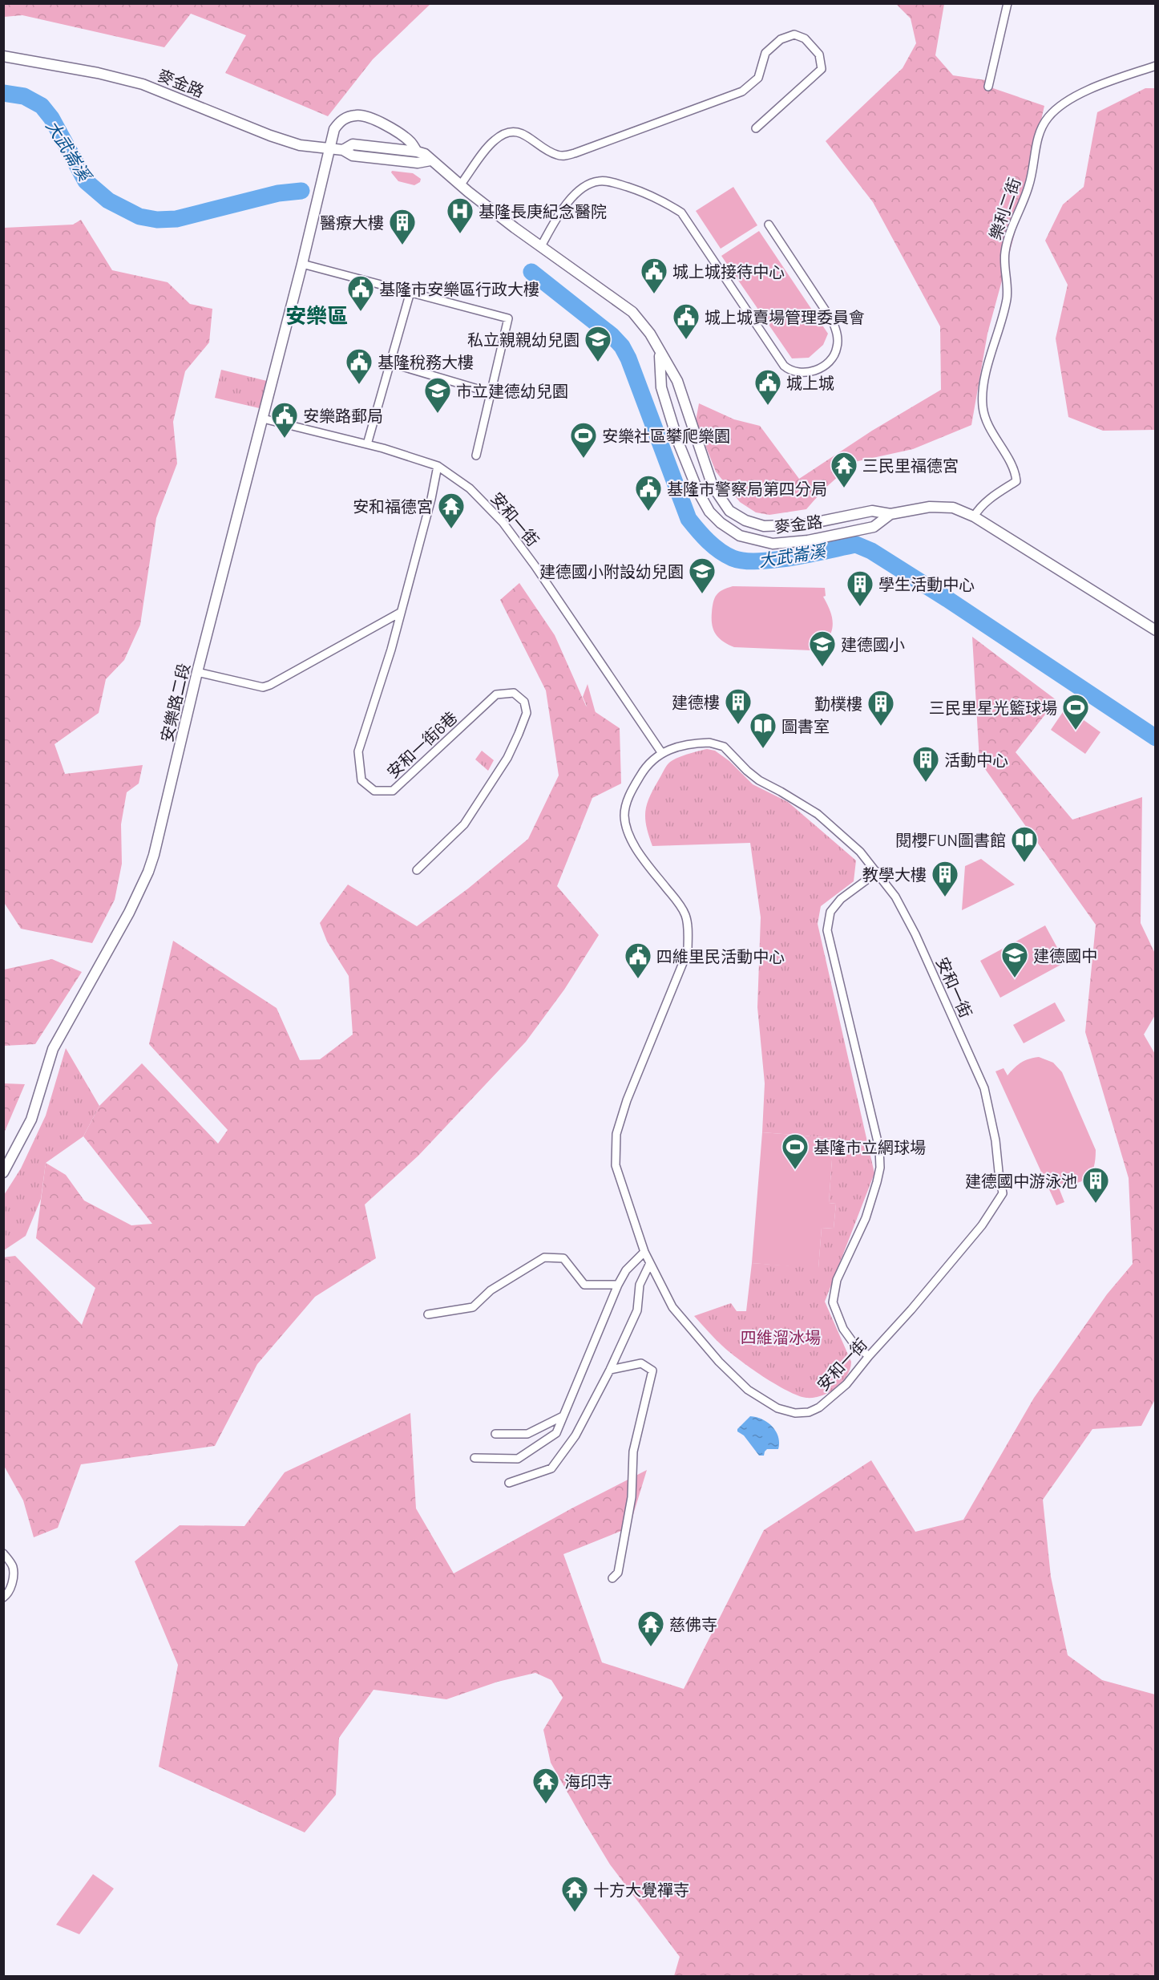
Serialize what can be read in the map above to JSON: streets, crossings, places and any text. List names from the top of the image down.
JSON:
{
  "streets": {
    "street": [
      "麥金路",
      "樂利二街",
      "安和一街",
      "安樂路二段",
      "安和一街6巷"
    ]
  },
  "crossings": [
    ["麥金路", "樂利二街"],
    ["麥金路", "安樂路二段"],
    ["安和一街", "安樂路二段"],
    ["安和一街", "安和一街6巷"]
  ],
  "districts": ["安樂區"],
  "water": ["大武崙溪"],
  "parks": ["四維溜冰場"],
  "places": {
    "hospital": ["基隆長庚紀念醫院"],
    "building": [
      "醫療大樓",
      "學生活動中心",
      "建德樓",
      "勤樸樓",
      "活動中心",
      "教學大樓",
      "建德國中游泳池"
    ],
    "public building": [
      "城上城接待中心",
      "基隆市安樂區行政大樓",
      "城上城賣場管理委員會",
      "基隆稅務大樓",
      "城上城",
      "安樂路郵局",
      "基隆市警察局第四分局",
      "四維里民活動中心"
    ],
    "school or university": [
      "私立親親幼兒園",
      "市立建德幼兒園",
      "建德國小附設幼兒園",
      "建德國小",
      "建德國中"
    ],
    "sports": ["安樂社區攀爬樂園", "三民里星光籃球場", "基隆市立網球場"],
    "temple": [
      "三民里福德宮",
      "安和福德宮",
      "慈佛寺",
      "海印寺",
      "十方大覺禪寺"
    ],
    "library": ["圖書室", "閱櫻FUN圖書館"]
  }
}
